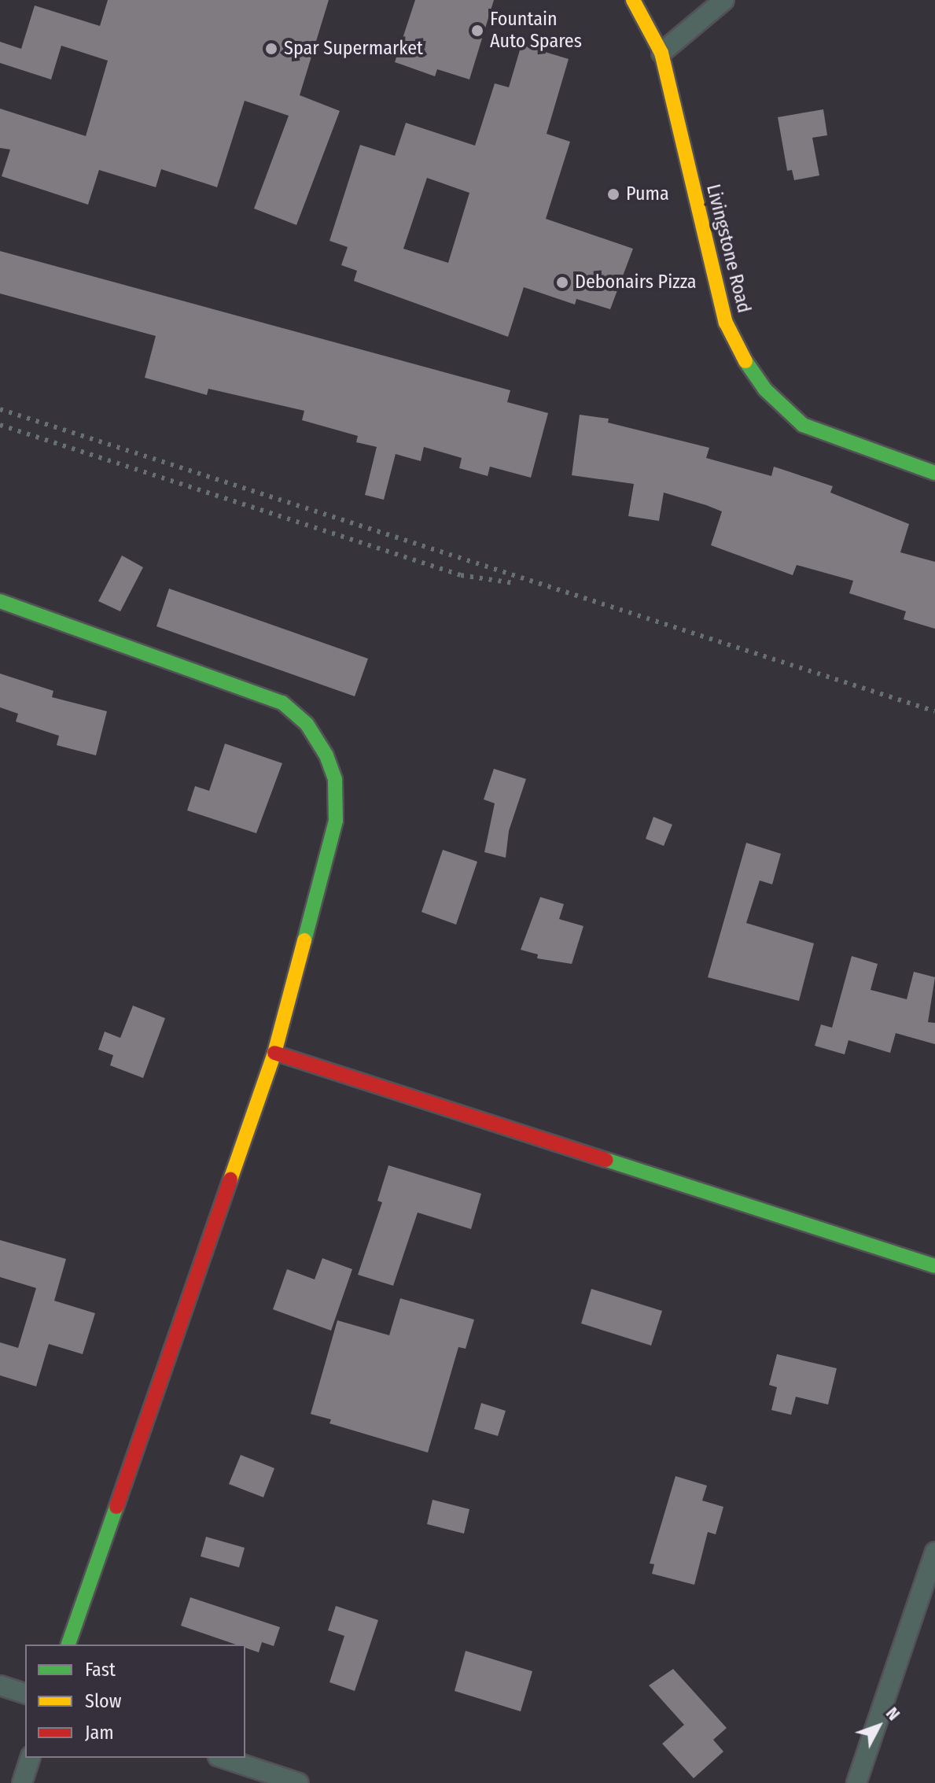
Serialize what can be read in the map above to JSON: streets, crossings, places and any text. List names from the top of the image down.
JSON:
{
  "streets": {
    "main road": ["Livingstone Road"]
  },
  "places": [
    "Fountain Auto Spares",
    "Spar Supermarket",
    "Puma",
    "Debonairs Pizza"
  ],
  "legend": ["Fast", "Slow", "Jam"],
  "north": "top right"
}
